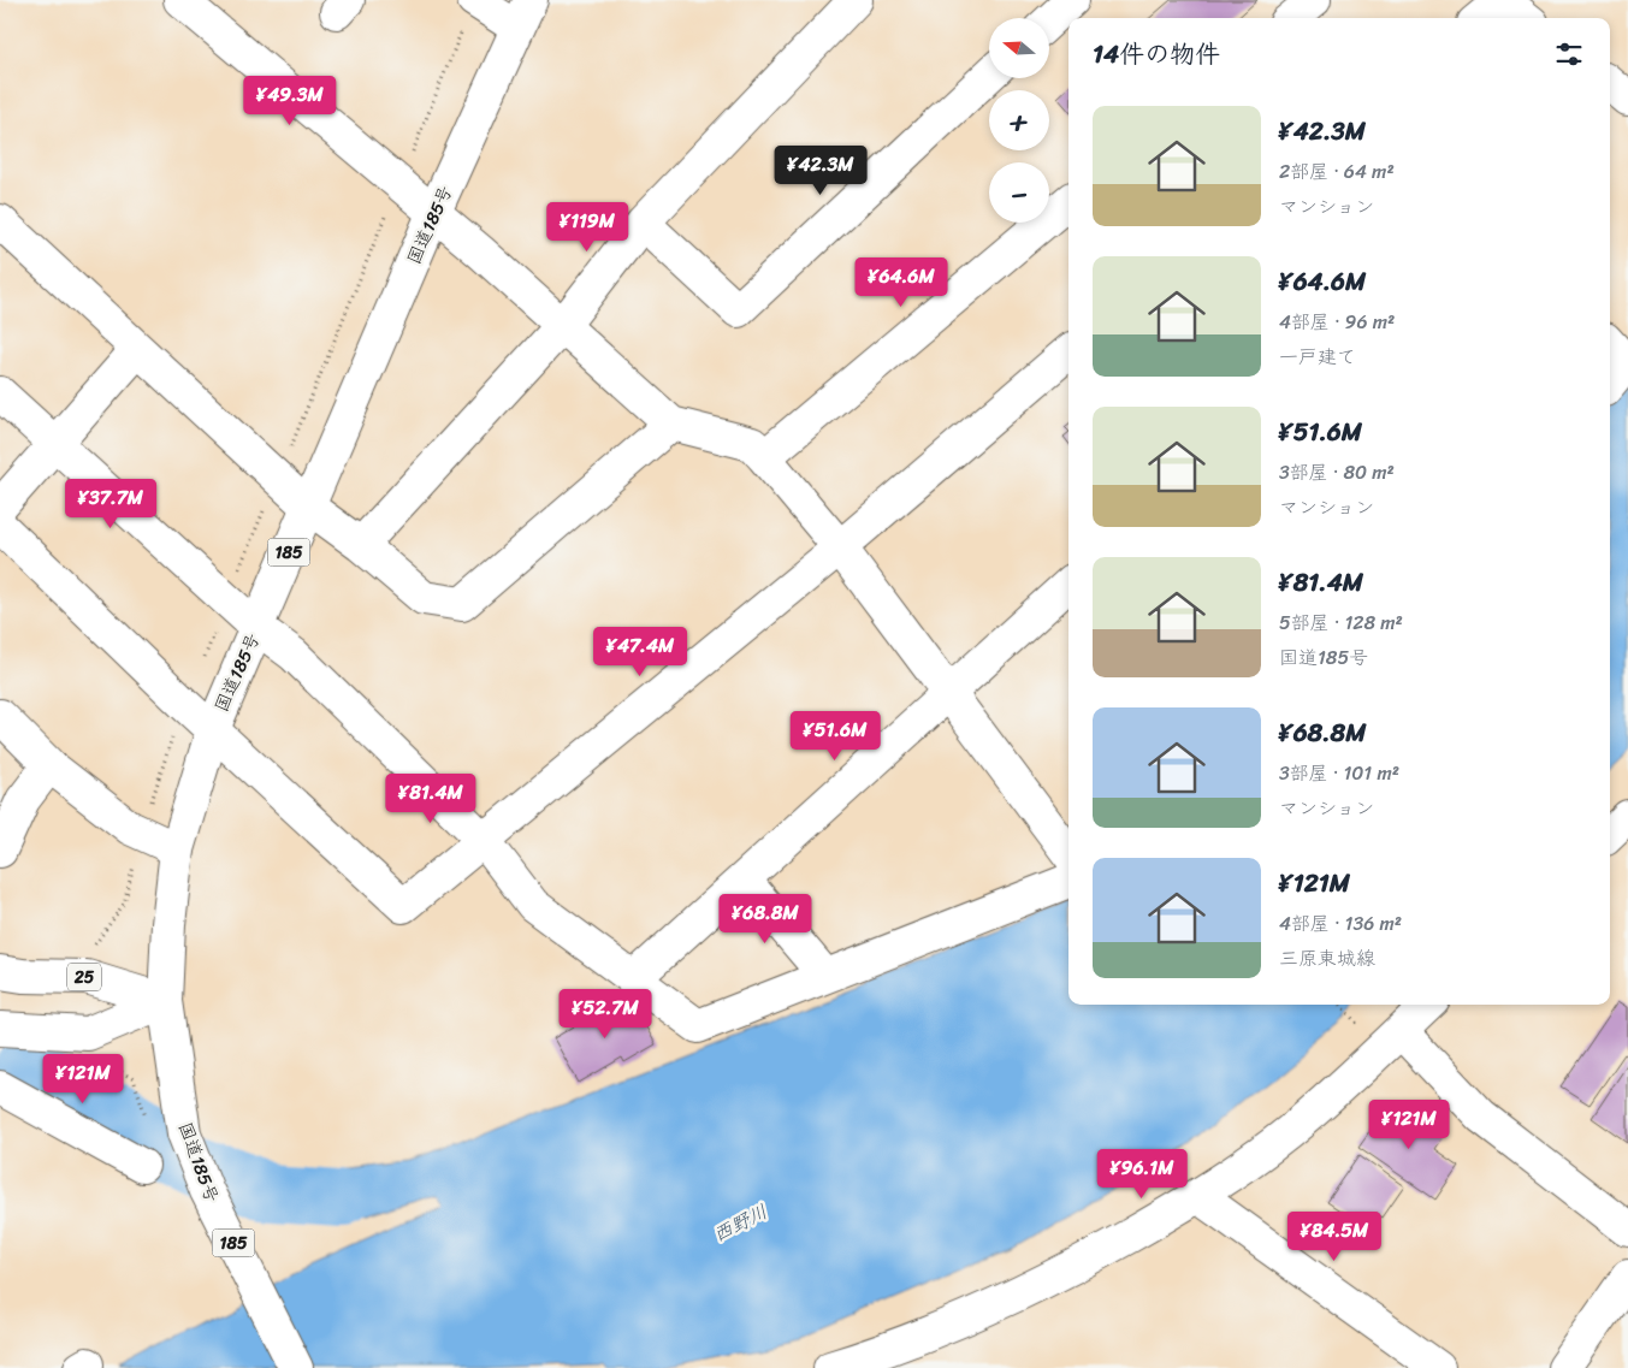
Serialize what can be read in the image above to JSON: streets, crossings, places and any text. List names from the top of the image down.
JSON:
{
  "streets": {
    "main road": ["国道185号", "185", "25"]
  },
  "crossings": [
    ["国道185号", "25"]
  ],
  "water": ["西野川"],
  "north": "left",
  "page": {
    "map_buttons": ["+", "−"],
    "heading": "14件の物件",
    "price": [
      "¥49.3M",
      "¥42.3M",
      "¥119M",
      "¥64.6M",
      "¥37.7M",
      "¥47.4M",
      "¥51.6M",
      "¥81.4M",
      "¥68.8M",
      "¥52.7M",
      "¥121M",
      "¥121M",
      "¥96.1M",
      "¥84.5M"
    ],
    "list": [
      {
        "name": "¥42.3M",
        "note": "2部屋 · 64 m² · マンション"
      },
      {
        "name": "¥64.6M",
        "note": "4部屋 · 96 m² · 一戸建て"
      },
      {
        "name": "¥51.6M",
        "note": "3部屋 · 80 m² · マンション"
      },
      {
        "name": "¥81.4M",
        "note": "5部屋 · 128 m² · 国道185号"
      },
      {
        "name": "¥68.8M",
        "note": "3部屋 · 101 m² · マンション"
      },
      {
        "name": "¥121M",
        "note": "4部屋 · 136 m² · 三原東城線"
      }
    ]
  }
}
